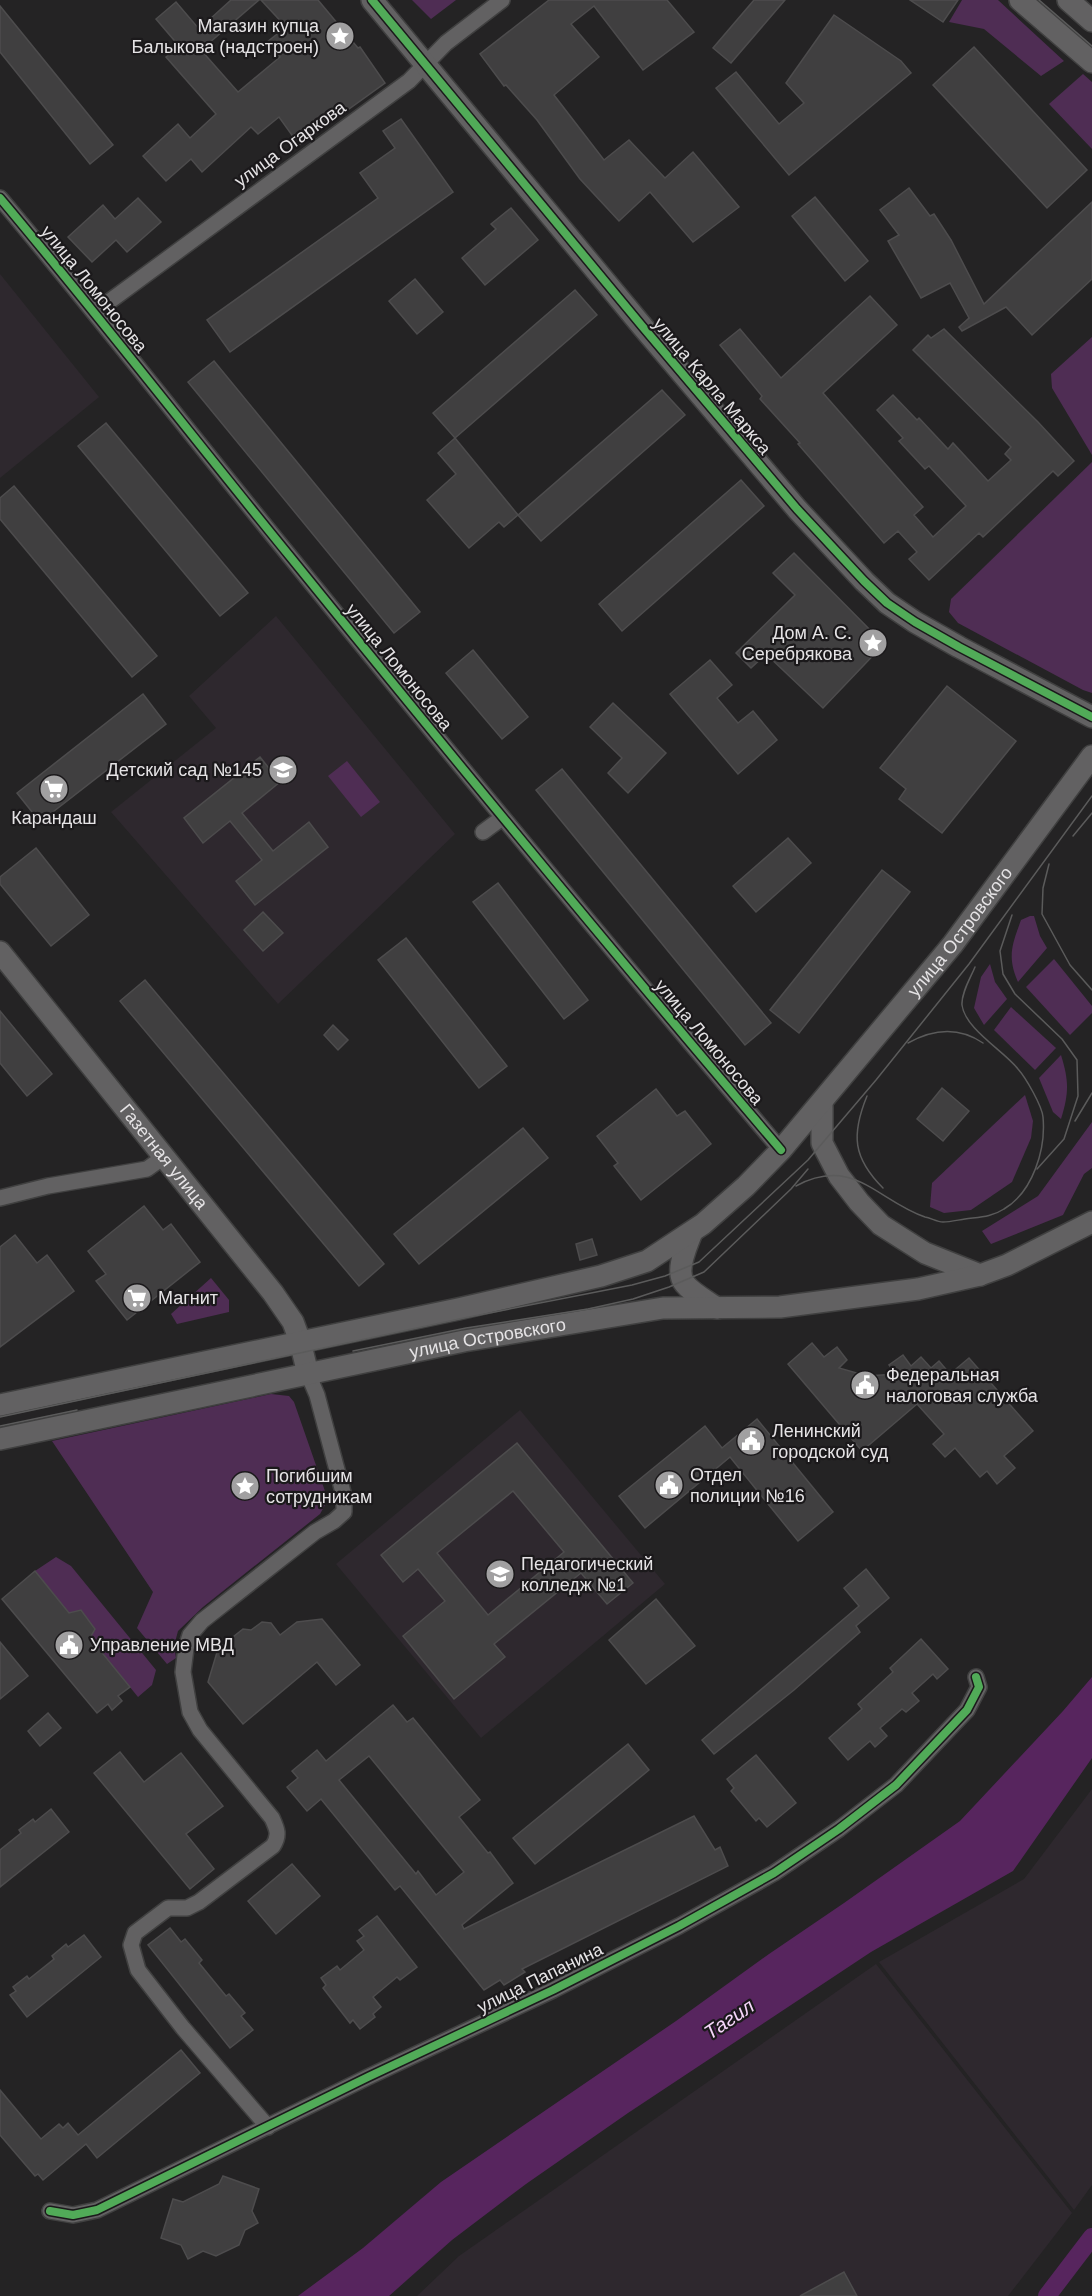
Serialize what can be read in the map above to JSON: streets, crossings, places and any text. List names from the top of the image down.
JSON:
{
  "streets": {
    "main road": ["улица Карла Маркса", "улица Островского", "Газетная улица"],
    "street": ["улица Огаркова", "улица Ломоносова", "улица Папанина"]
  },
  "crossings": [
    ["улица Огаркова", "улица Ломоносова"],
    ["улица Огаркова", "улица Карла Маркса"],
    ["улица Ломоносова", "улица Островского"],
    ["улица Островского", "Газетная улица"]
  ],
  "water": ["Тагил"],
  "places": {
    "place": ["Магазин купца Балыкова (надстроен)", "Дом А. С. Серебрякова", "Погибшим сотрудникам"],
    "school or university": ["Детский сад №145", "Педагогический колледж №1"],
    "supermarket": ["Карандаш", "Магнит"],
    "public building": [
      "Федеральная налоговая служба",
      "Ленинский городской суд",
      "Отдел полиции №16",
      "Управление МВД"
    ]
  }
}
